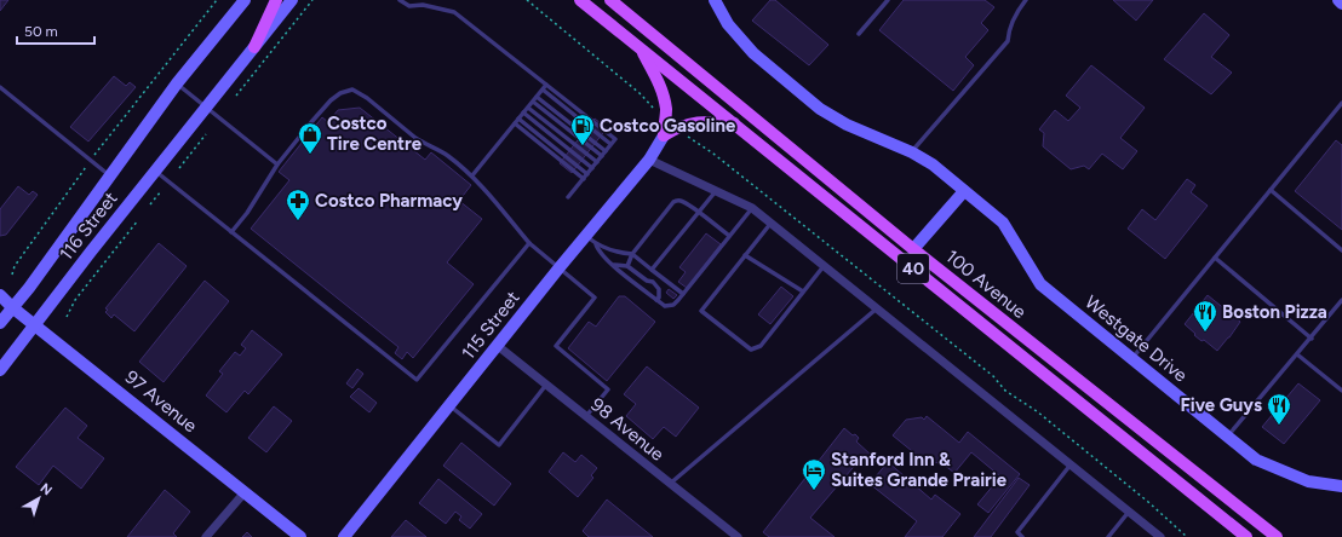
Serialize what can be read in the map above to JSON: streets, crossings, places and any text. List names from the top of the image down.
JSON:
{
  "streets": {
    "main road": ["40", "100 Avenue"],
    "street": [
      "116 Street",
      "115 Street",
      "Westgate Drive",
      "97 Avenue",
      "98 Avenue"
    ]
  },
  "crossings": [
    ["116 Street", "97 Avenue"],
    ["115 Street", "98 Avenue"]
  ],
  "places": {
    "fuel station": ["Costco Gasoline"],
    "shop": ["Costco Tire Centre"],
    "pharmacy": ["Costco Pharmacy"],
    "restaurant": ["Boston Pizza", "Five Guys"],
    "hotel": ["Stanford Inn & Suites Grande Prairie"]
  },
  "scale_bar": "50 m",
  "north": "top right"
}
